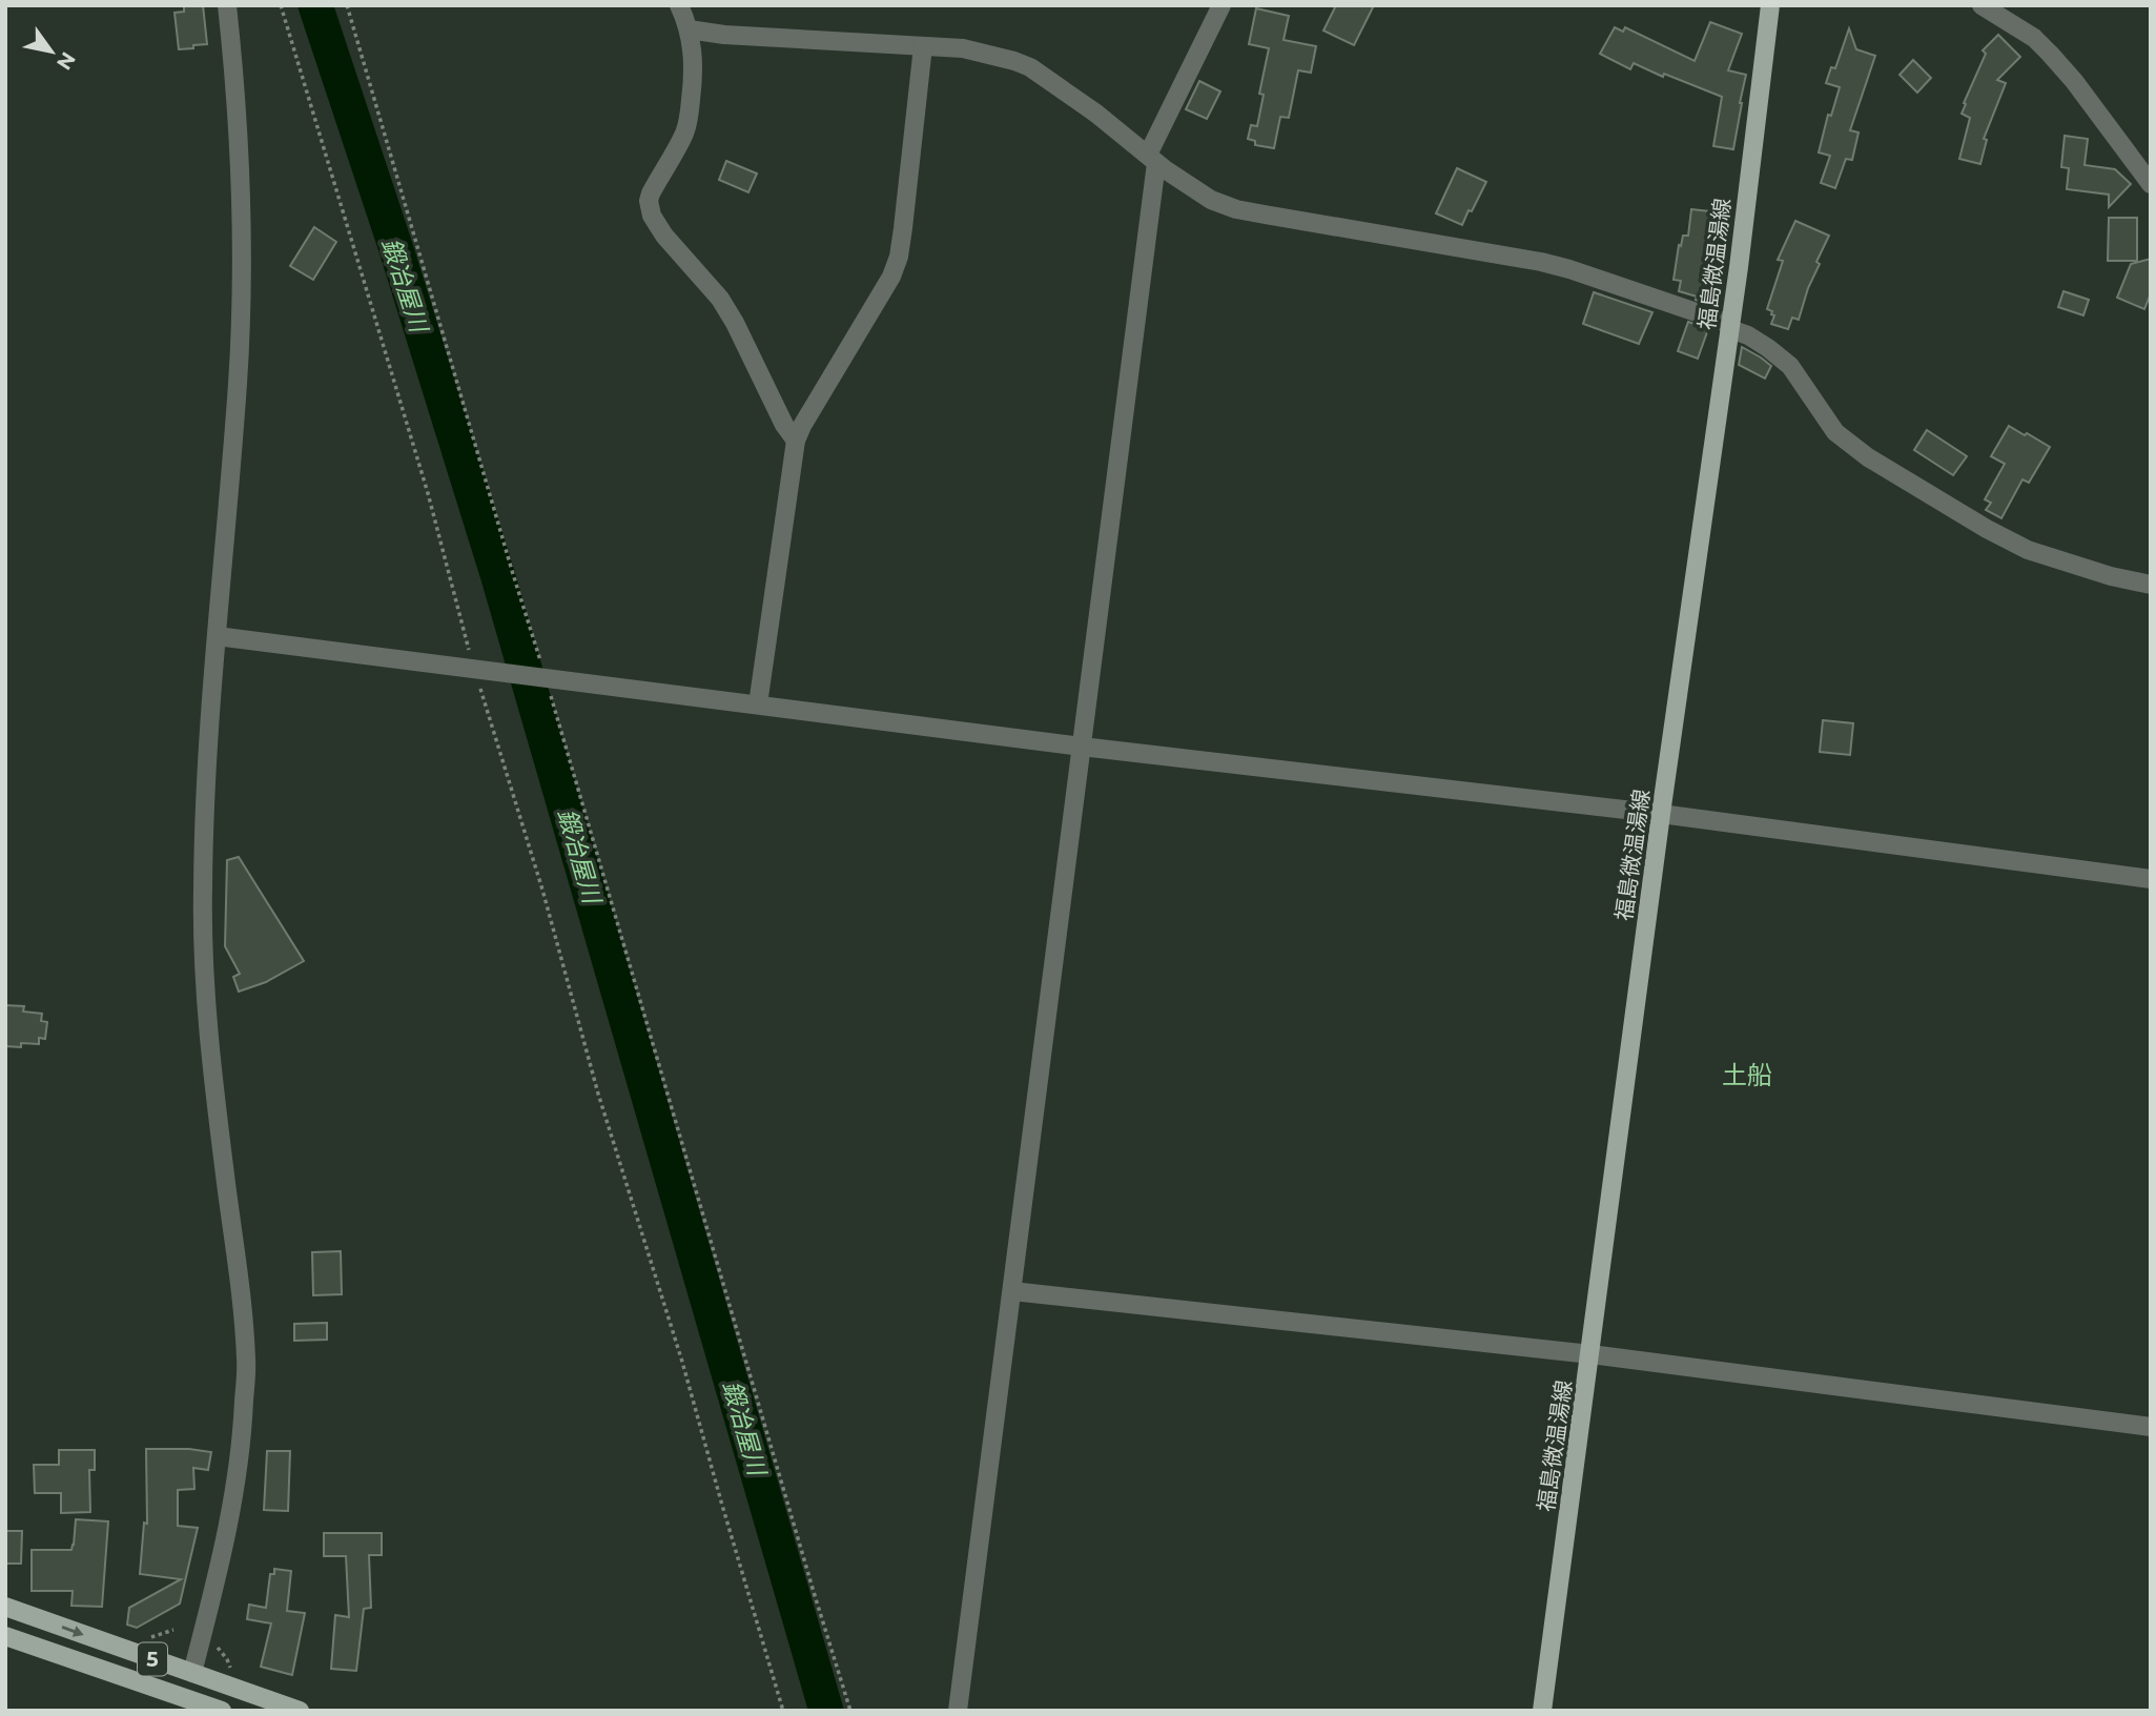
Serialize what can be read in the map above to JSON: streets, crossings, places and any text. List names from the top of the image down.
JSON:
{
  "streets": {
    "main road": ["福島微温湯線", "5"]
  },
  "districts": ["土船"],
  "water": ["鍛冶屋川"],
  "north": "bottom right"
}
